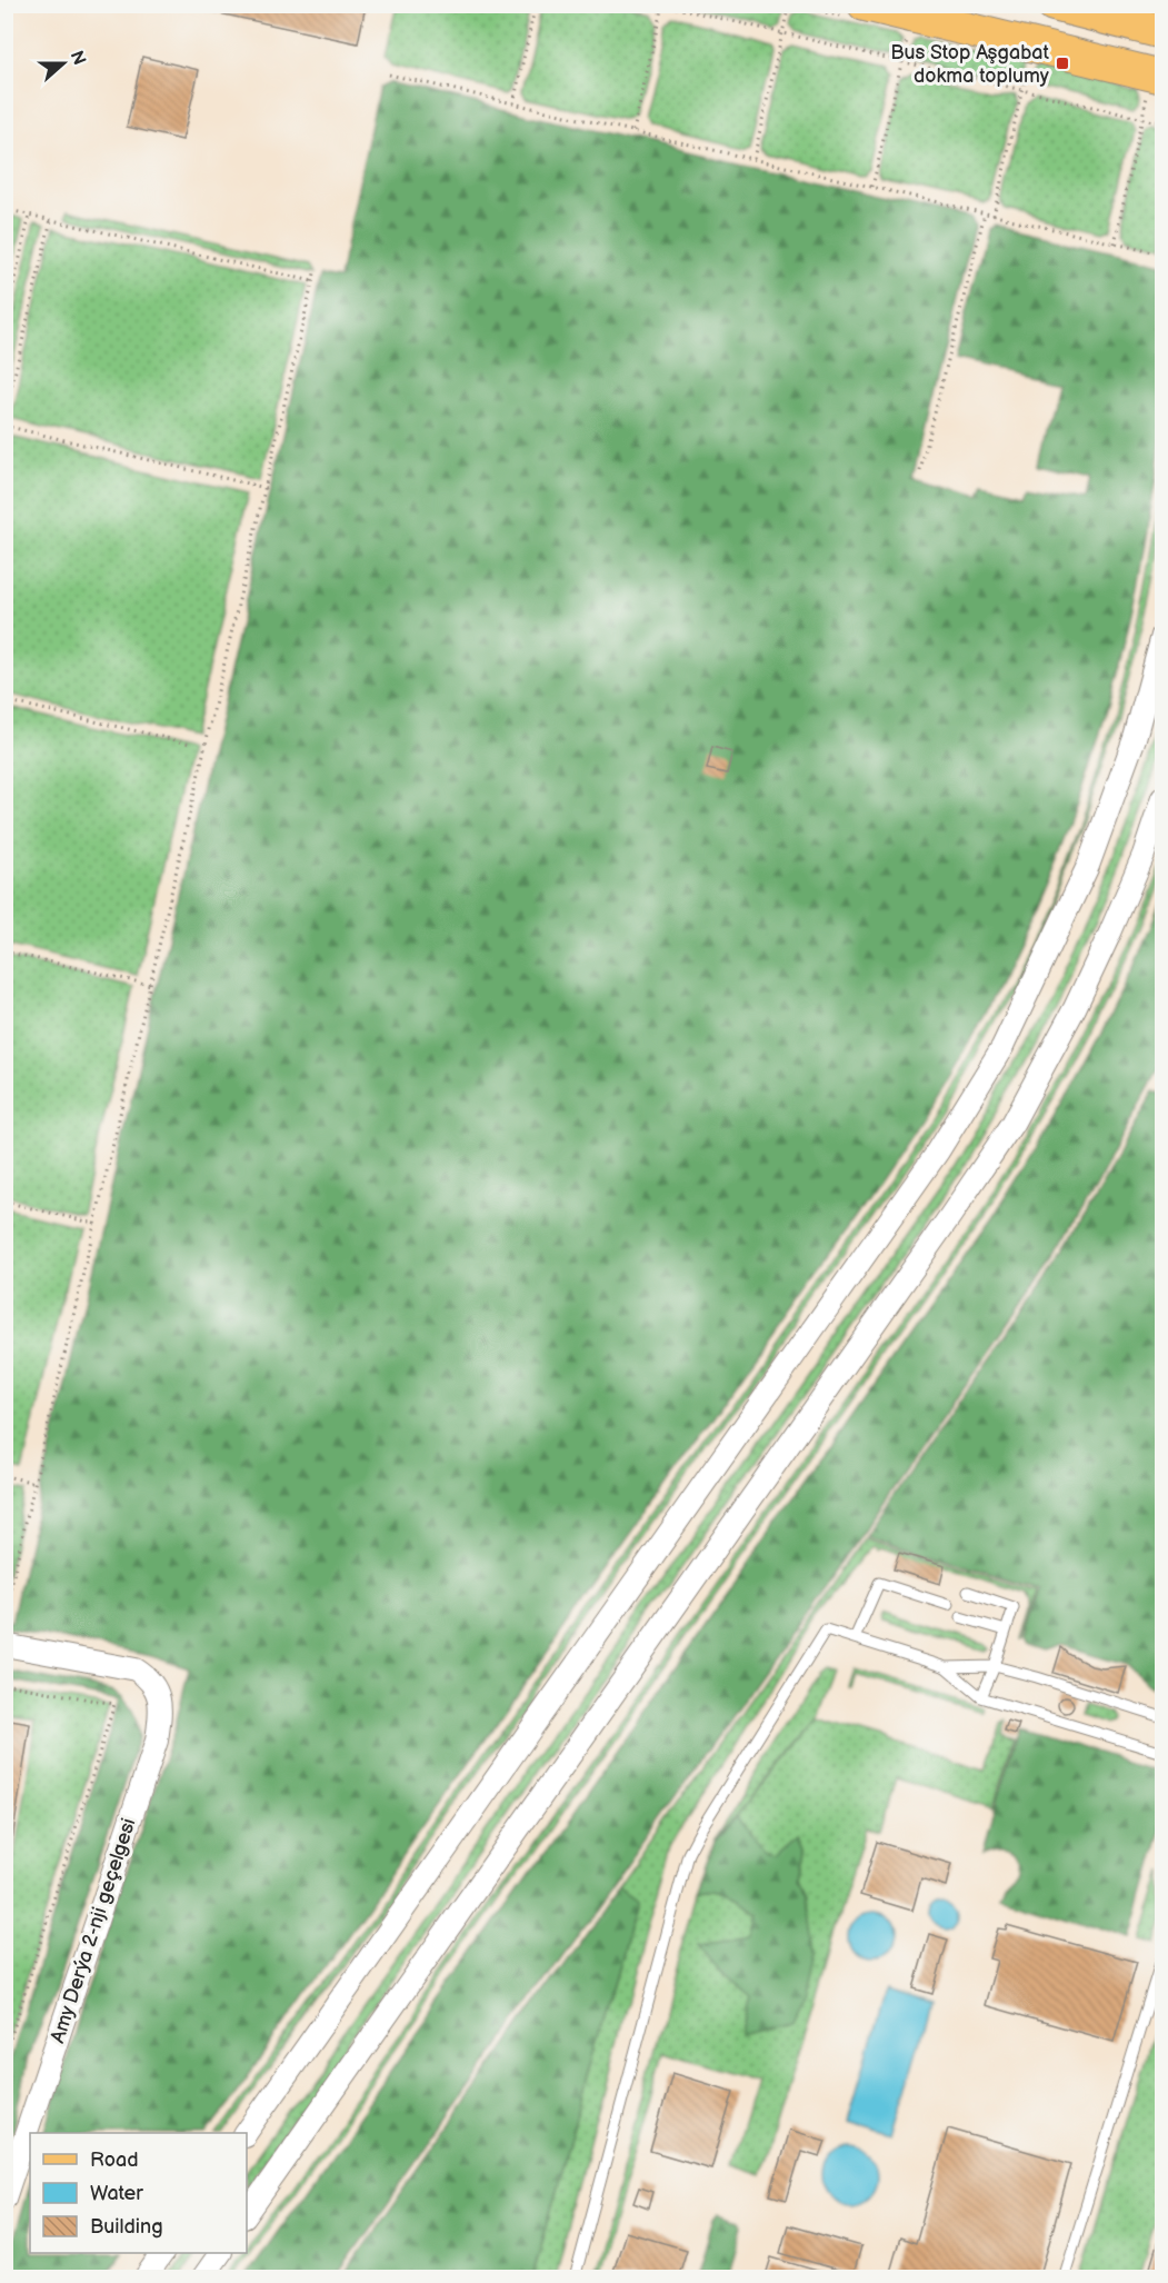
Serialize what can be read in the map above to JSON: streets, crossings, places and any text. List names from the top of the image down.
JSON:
{
  "streets": {
    "street": ["Amy Derýa 2-nji geçelgesi"]
  },
  "places": {
    "transit": ["Bus Stop Aşgabat dokma toplumy"]
  },
  "legend": ["Road", "Water", "Building"],
  "north": "right"
}
